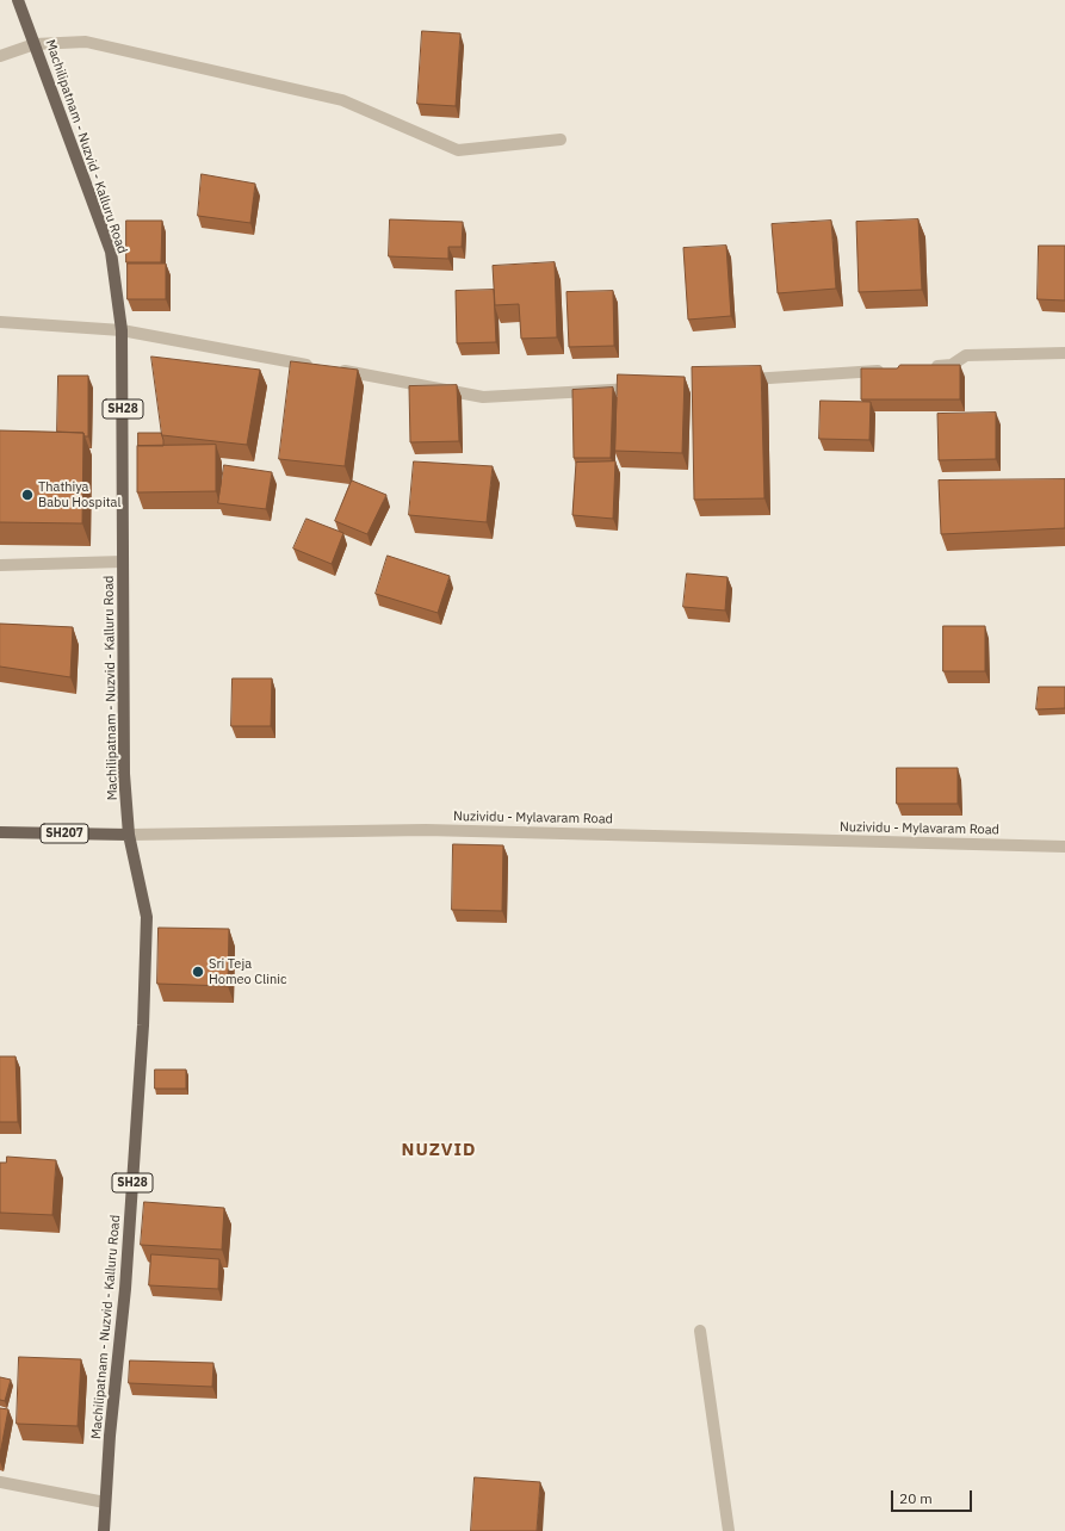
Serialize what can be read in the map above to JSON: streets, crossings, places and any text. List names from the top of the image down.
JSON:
{
  "streets": {
    "main road": [
      "Machilipatnam - Nuzvid - Kalluru Road",
      "SH28",
      "Nuzividu - Mylavaram Road",
      "SH207"
    ]
  },
  "crossings": [
    ["Machilipatnam - Nuzvid - Kalluru Road", "Nuzividu - Mylavaram Road"]
  ],
  "districts": ["NUZVID"],
  "places": ["Thathiya Babu Hospital", "Sri Teja Homeo Clinic"],
  "scale_bar": "20 m"
}
